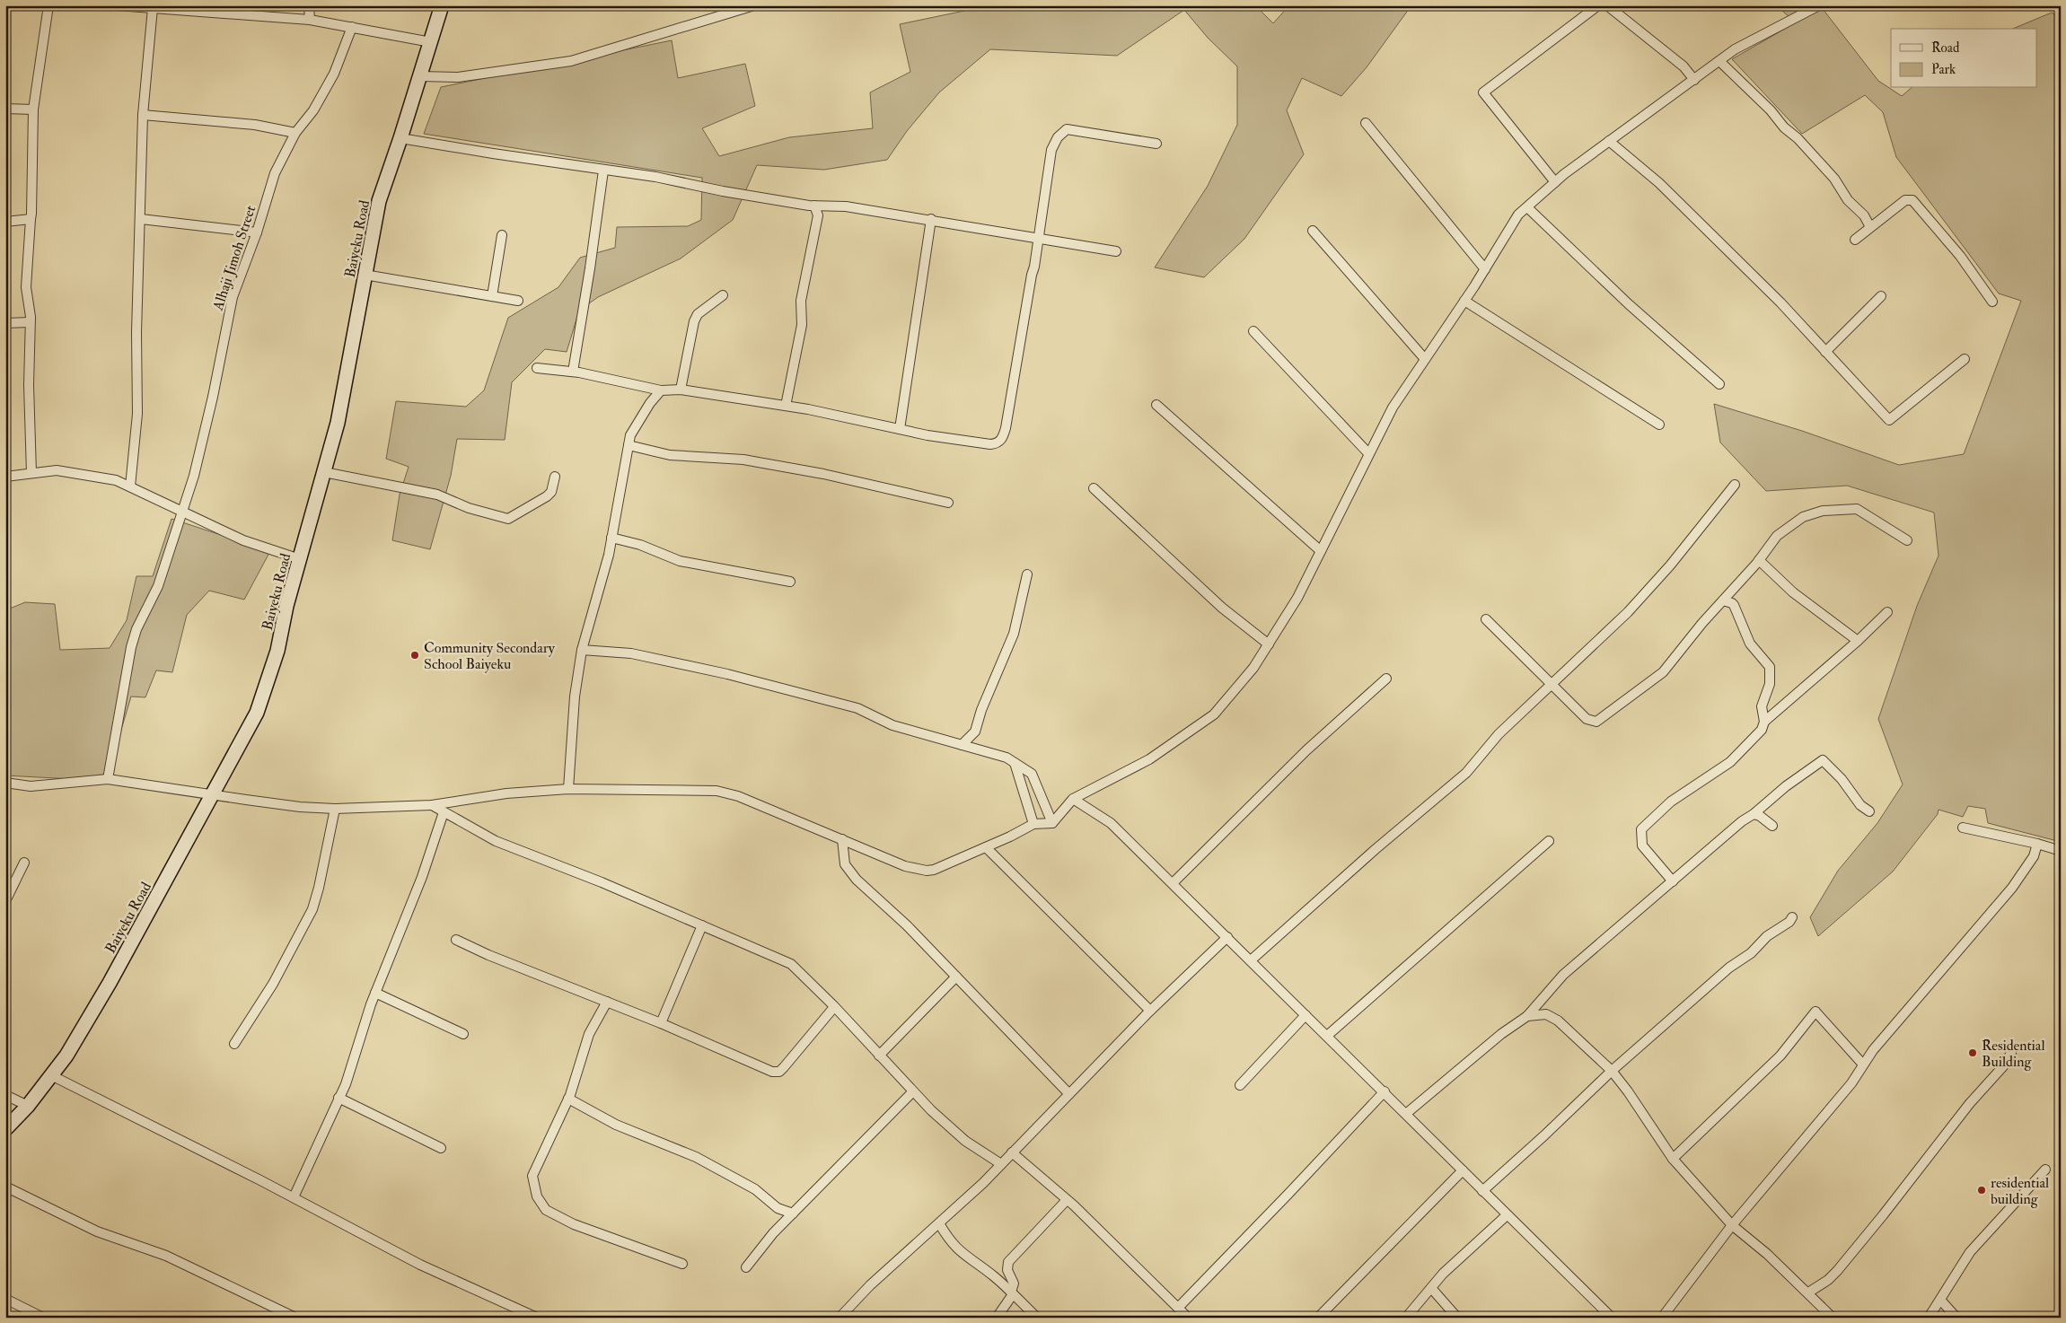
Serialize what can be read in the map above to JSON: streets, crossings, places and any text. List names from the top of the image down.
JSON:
{
  "streets": {
    "main road": ["Baiyeku Road"],
    "street": ["Alhaji Jimoh Street"]
  },
  "places": ["Community Secondary School Baiyeku", "Residential Building", "residential building"],
  "legend": ["Road", "Park"]
}
